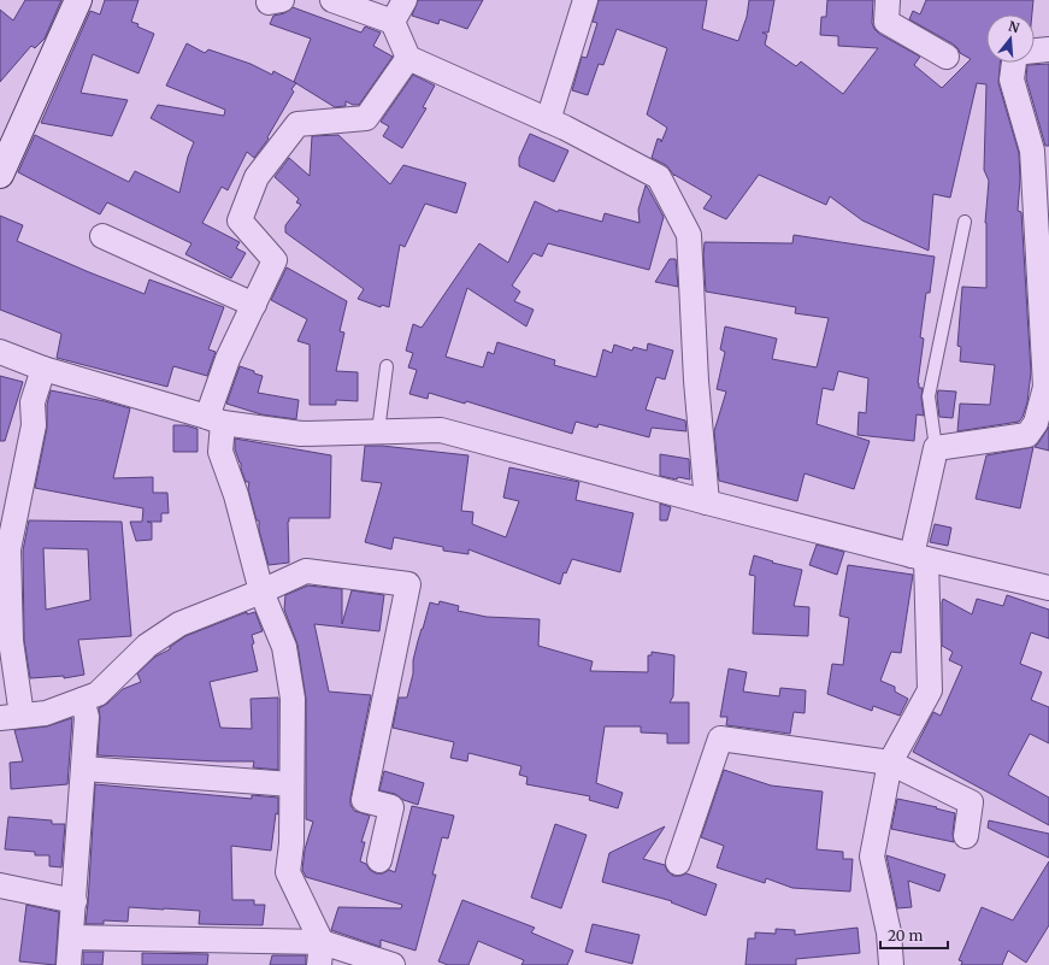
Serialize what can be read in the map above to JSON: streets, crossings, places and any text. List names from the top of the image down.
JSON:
{
  "scale_bar": "20 m",
  "north": "top"
}
